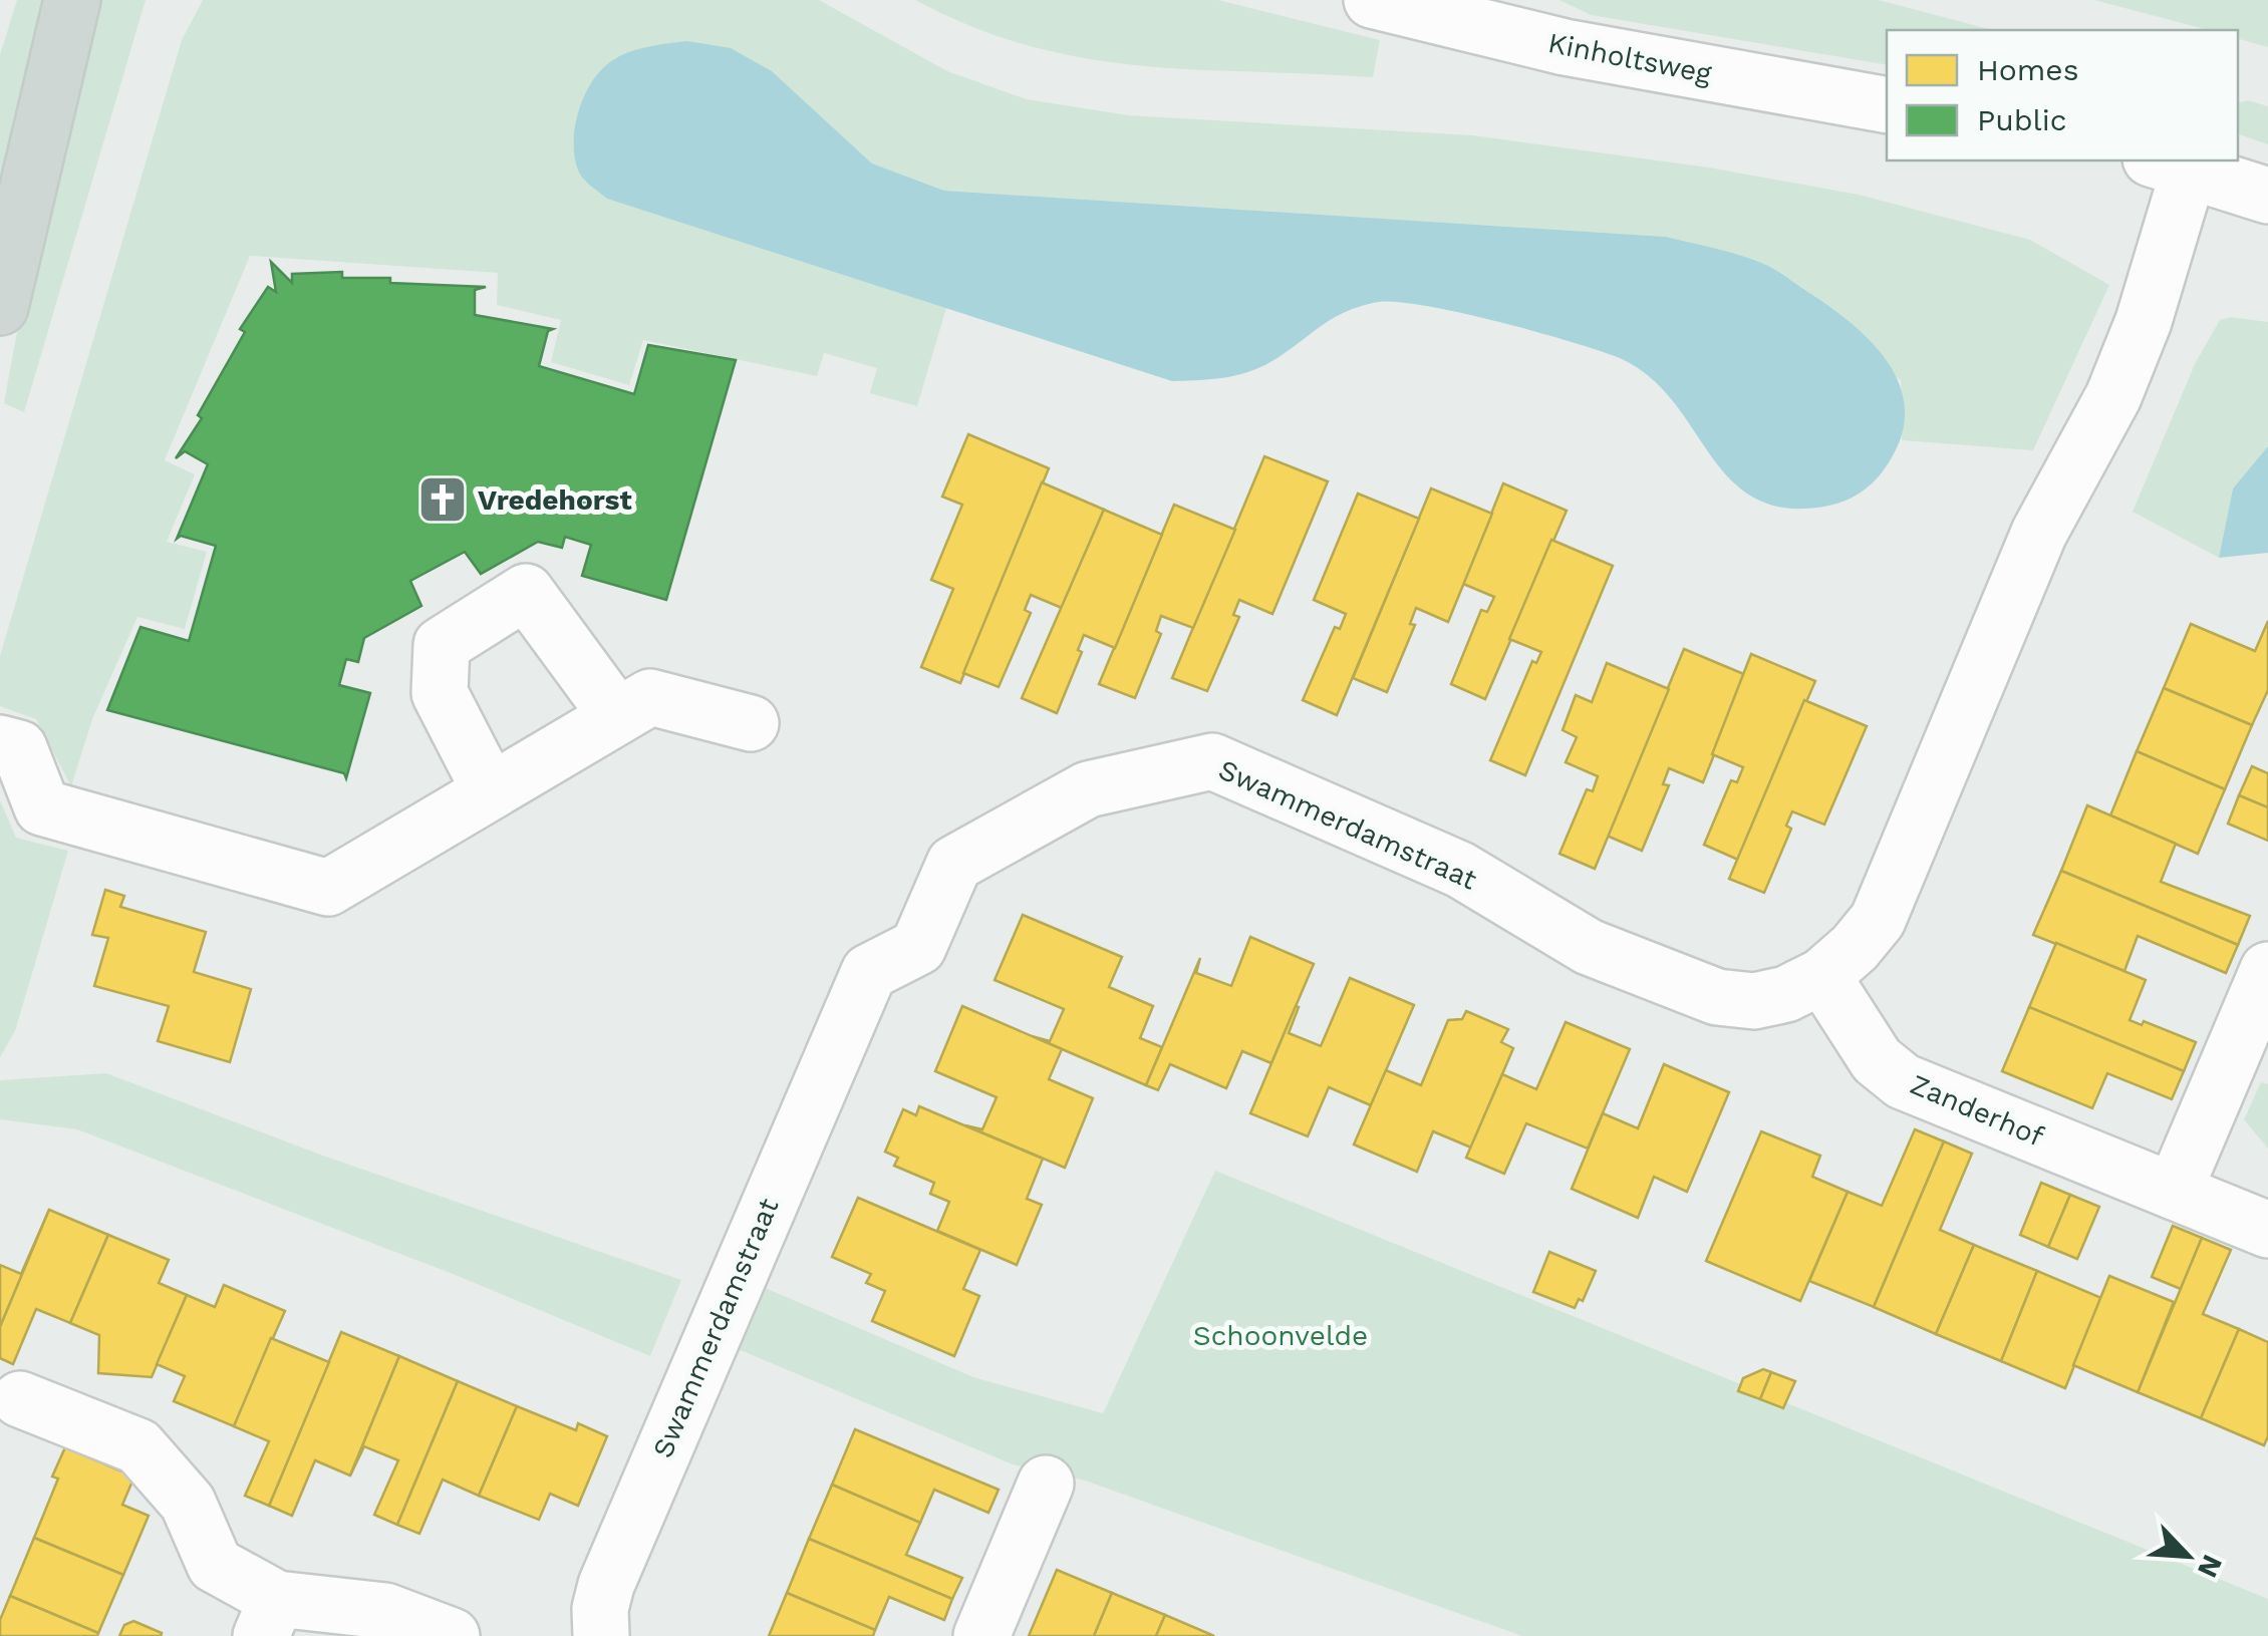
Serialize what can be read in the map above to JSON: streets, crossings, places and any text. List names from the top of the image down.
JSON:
{
  "streets": {
    "street": ["Kinholtsweg", "Swammerdamstraat", "Zanderhof"]
  },
  "crossings": [
    ["Swammerdamstraat", "Zanderhof"]
  ],
  "parks": ["Schoonvelde"],
  "places": {
    "church": ["Vredehorst"]
  },
  "legend": ["Homes", "Public"],
  "north": "bottom right"
}
